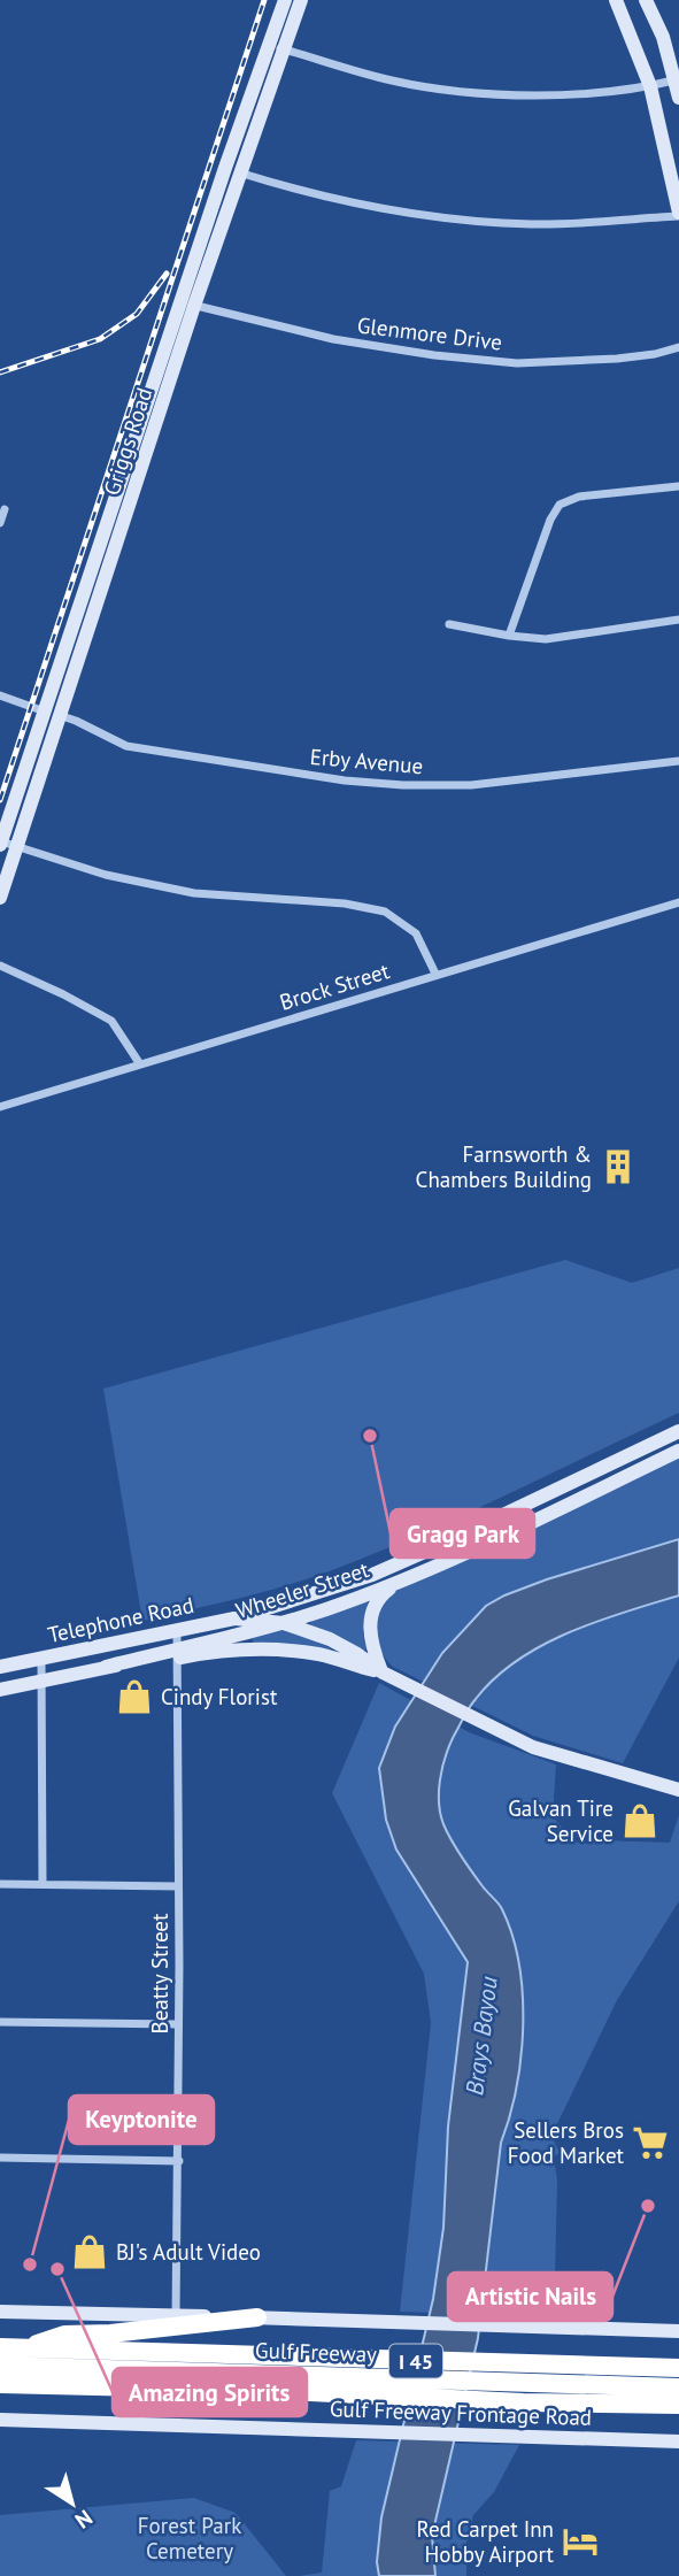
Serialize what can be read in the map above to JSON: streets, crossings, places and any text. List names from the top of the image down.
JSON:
{
  "streets": {
    "highway": ["Gulf Freeway", "I 45"],
    "main road": [
      "Griggs Road",
      "Wheeler Street",
      "Telephone Road",
      "Gulf Freeway Frontage Road"
    ],
    "street": [
      "Glenmore Drive",
      "Erby Avenue",
      "Brock Street",
      "Beatty Street"
    ]
  },
  "crossings": [
    ["Glenmore Drive", "Griggs Road"],
    ["Griggs Road", "Erby Avenue"],
    ["Wheeler Street", "Telephone Road"],
    ["Wheeler Street", "Beatty Street"],
    ["Telephone Road", "Beatty Street"]
  ],
  "water": ["Brays Bayou"],
  "parks": ["Forest Park Cemetery"],
  "places": {
    "building": ["Farnsworth & Chambers Building"],
    "other": [
      "Gragg Park",
      "Artistic Nails",
      "Keyptonite",
      "Amazing Spirits"
    ],
    "shop": ["Cindy Florist", "Galvan Tire Service", "BJ's Adult Video"],
    "supermarket": ["Sellers Bros Food Market"],
    "hotel": ["Red Carpet Inn Hobby Airport"]
  },
  "north": "bottom right"
}
